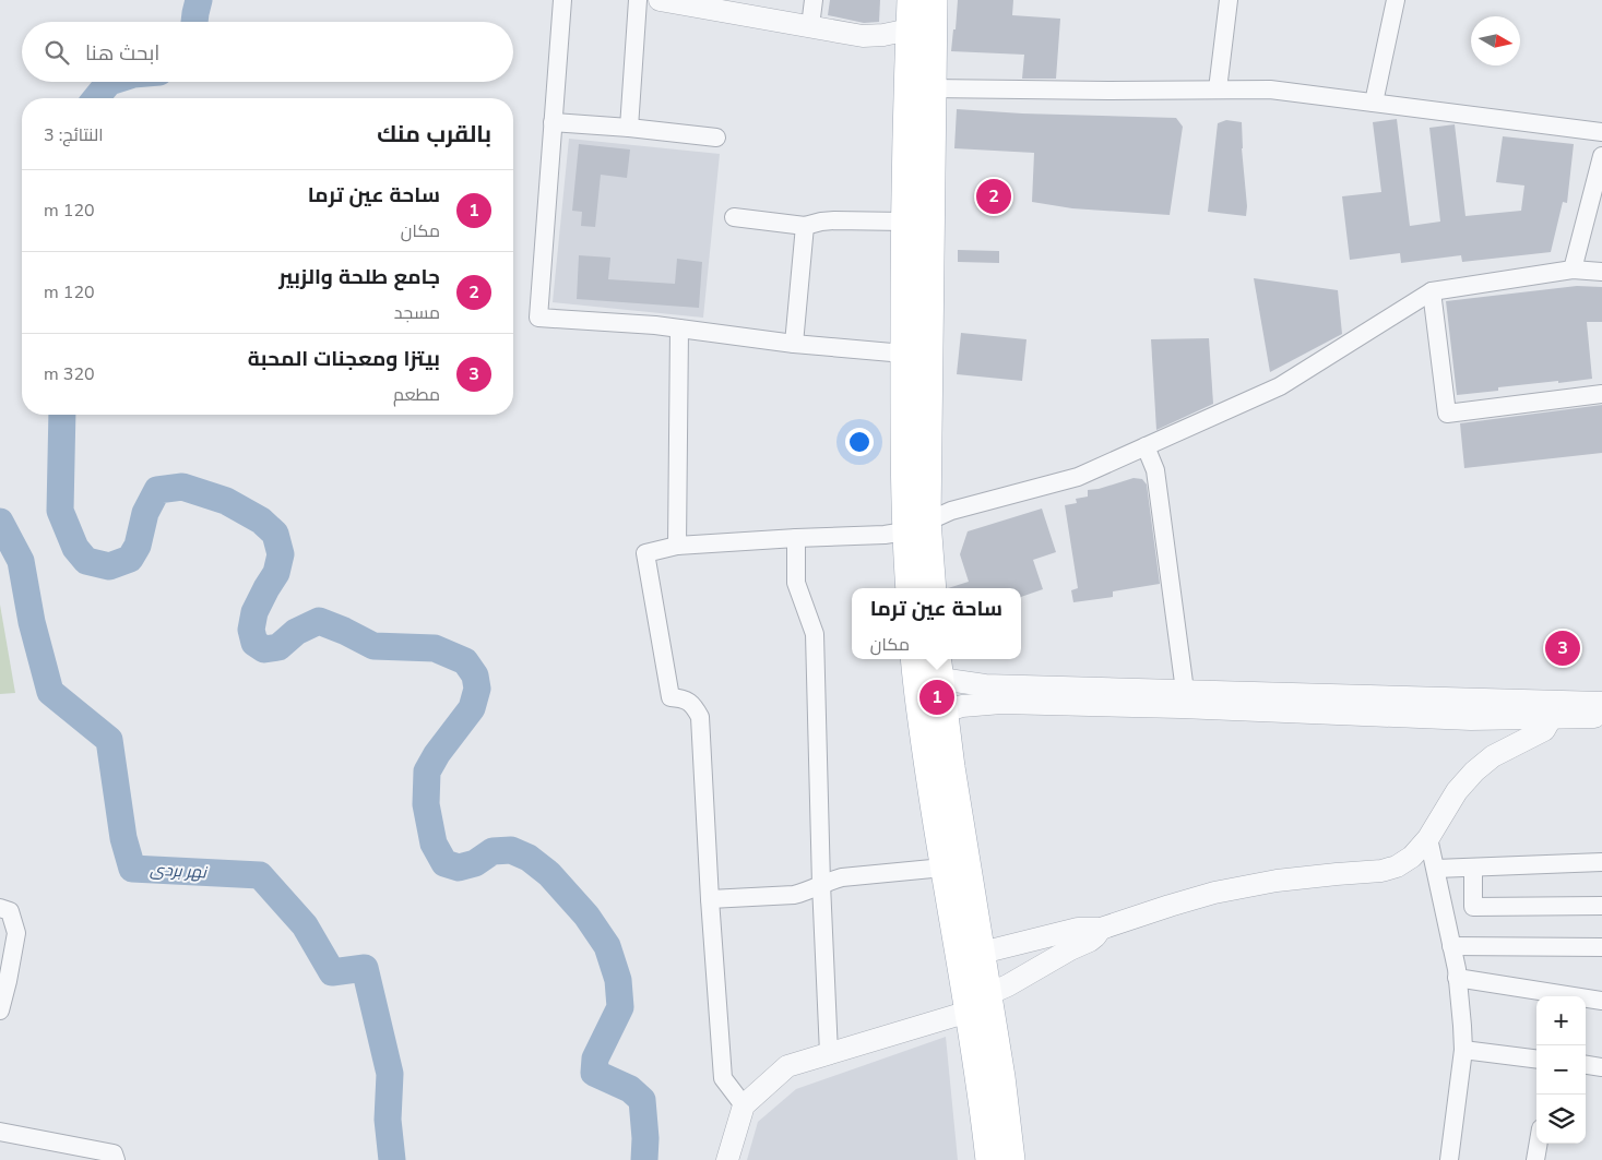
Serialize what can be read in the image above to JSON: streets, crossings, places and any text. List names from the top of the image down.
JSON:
{
  "water": ["نهر بردى"],
  "north": "right",
  "page": {
    "search": "ابحث هنا",
    "heading": ["بالقرب منك", "النتائج: 3"],
    "list": [
      {
        "mark": "1",
        "name": "ساحة عين ترما",
        "note": "مكان",
        "value": "120 m"
      },
      {
        "mark": "2",
        "name": "جامع طلحة والزبير",
        "note": "مسجد",
        "value": "120 m"
      },
      {
        "mark": "3",
        "name": "بيتزا ومعجنات المحبة",
        "note": "مطعم",
        "value": "320 m"
      }
    ],
    "pins": ["2", "3", "1"],
    "popup": ["ساحة عين ترما", "مكان"],
    "map_buttons": ["+", "−"]
  }
}
